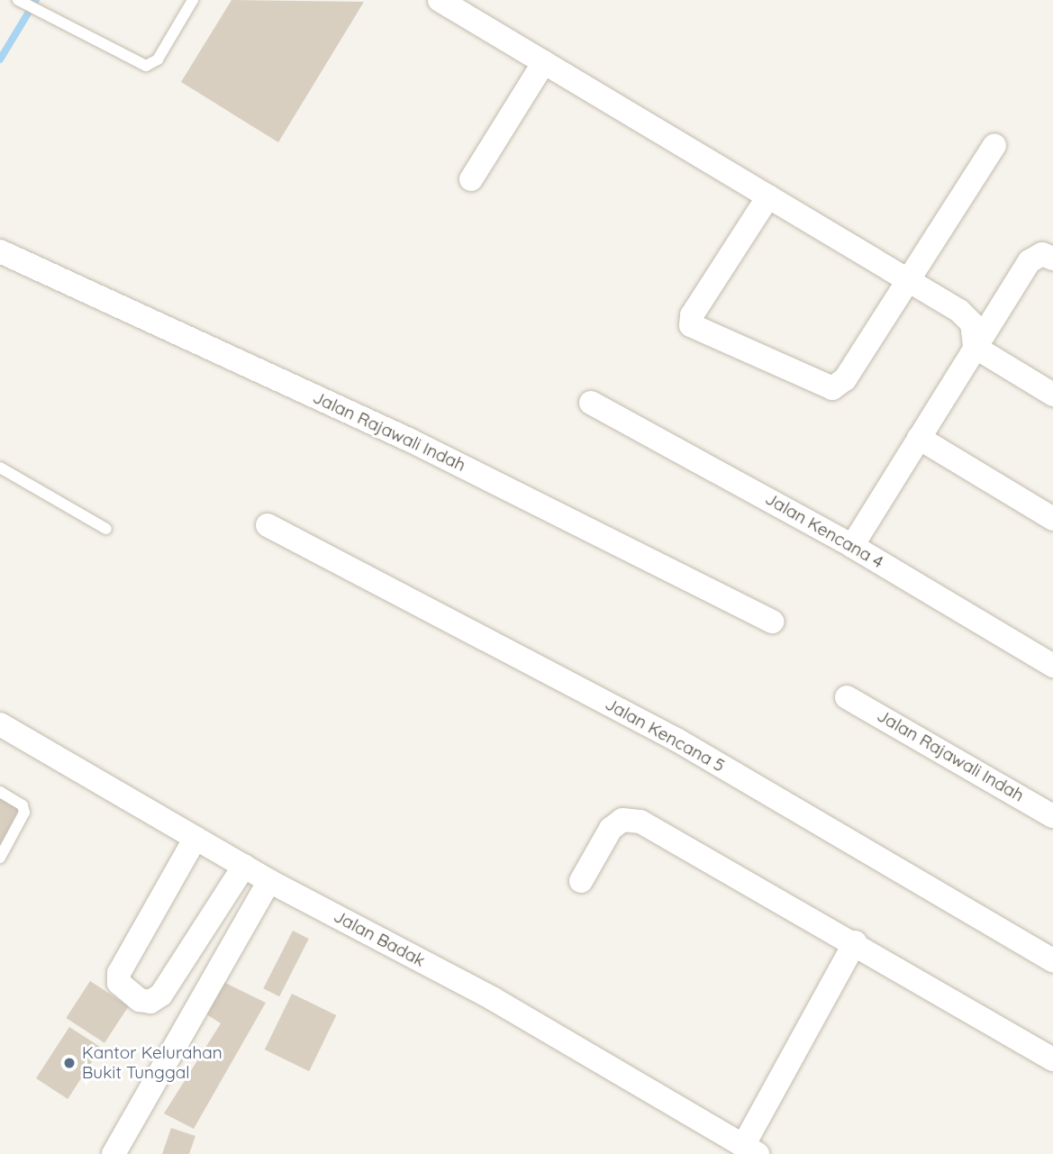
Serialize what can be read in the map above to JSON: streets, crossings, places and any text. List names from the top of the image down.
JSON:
{
  "streets": {
    "street": [
      "Jalan Rajawali Indah",
      "Jalan Kencana 4",
      "Jalan Kencana 5",
      "Jalan Badak"
    ]
  },
  "places": ["Kantor Kelurahan Bukit Tunggal"]
}
